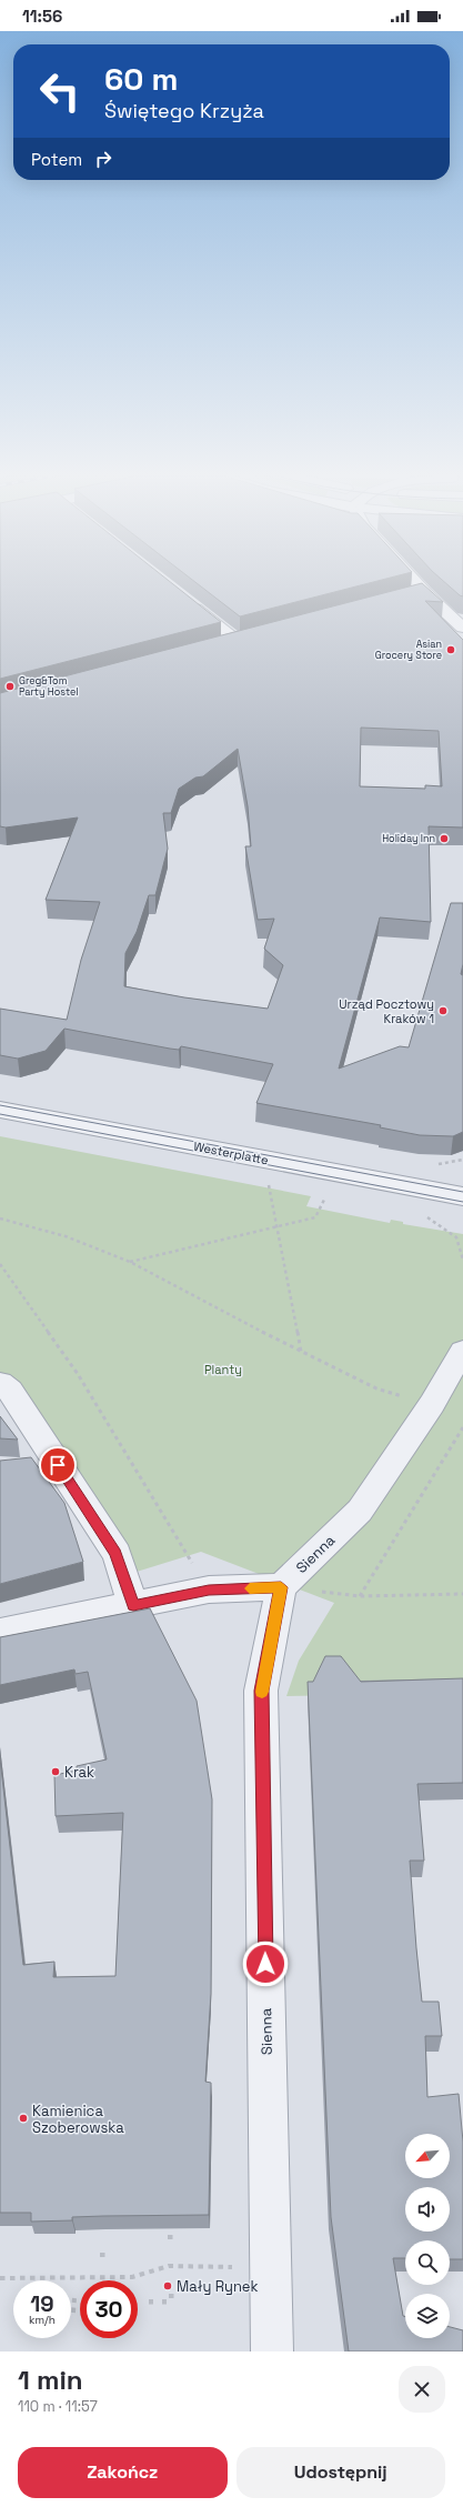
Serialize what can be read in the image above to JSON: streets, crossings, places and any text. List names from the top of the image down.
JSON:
{
  "streets": {
    "street": ["Westerplatte", "Sienna"]
  },
  "parks": ["Planty"],
  "places": [
    "Asian Grocery Store",
    "Greg&Tom Party Hostel",
    "Holiday Inn",
    "Urząd Pocztowy Kraków 1",
    "Krak",
    "Kamienica Szoberowska",
    "Mały Rynek"
  ],
  "north": "bottom left",
  "page": {
    "status": "11:56",
    "turn": ["60 m", "Świętego Krzyża"],
    "then": "Potem",
    "speed": "19 km/h",
    "limit": "30",
    "heading": ["1 min", "110 m · 11:57"],
    "buttons": ["Zakończ", "Udostępnij"]
  }
}
